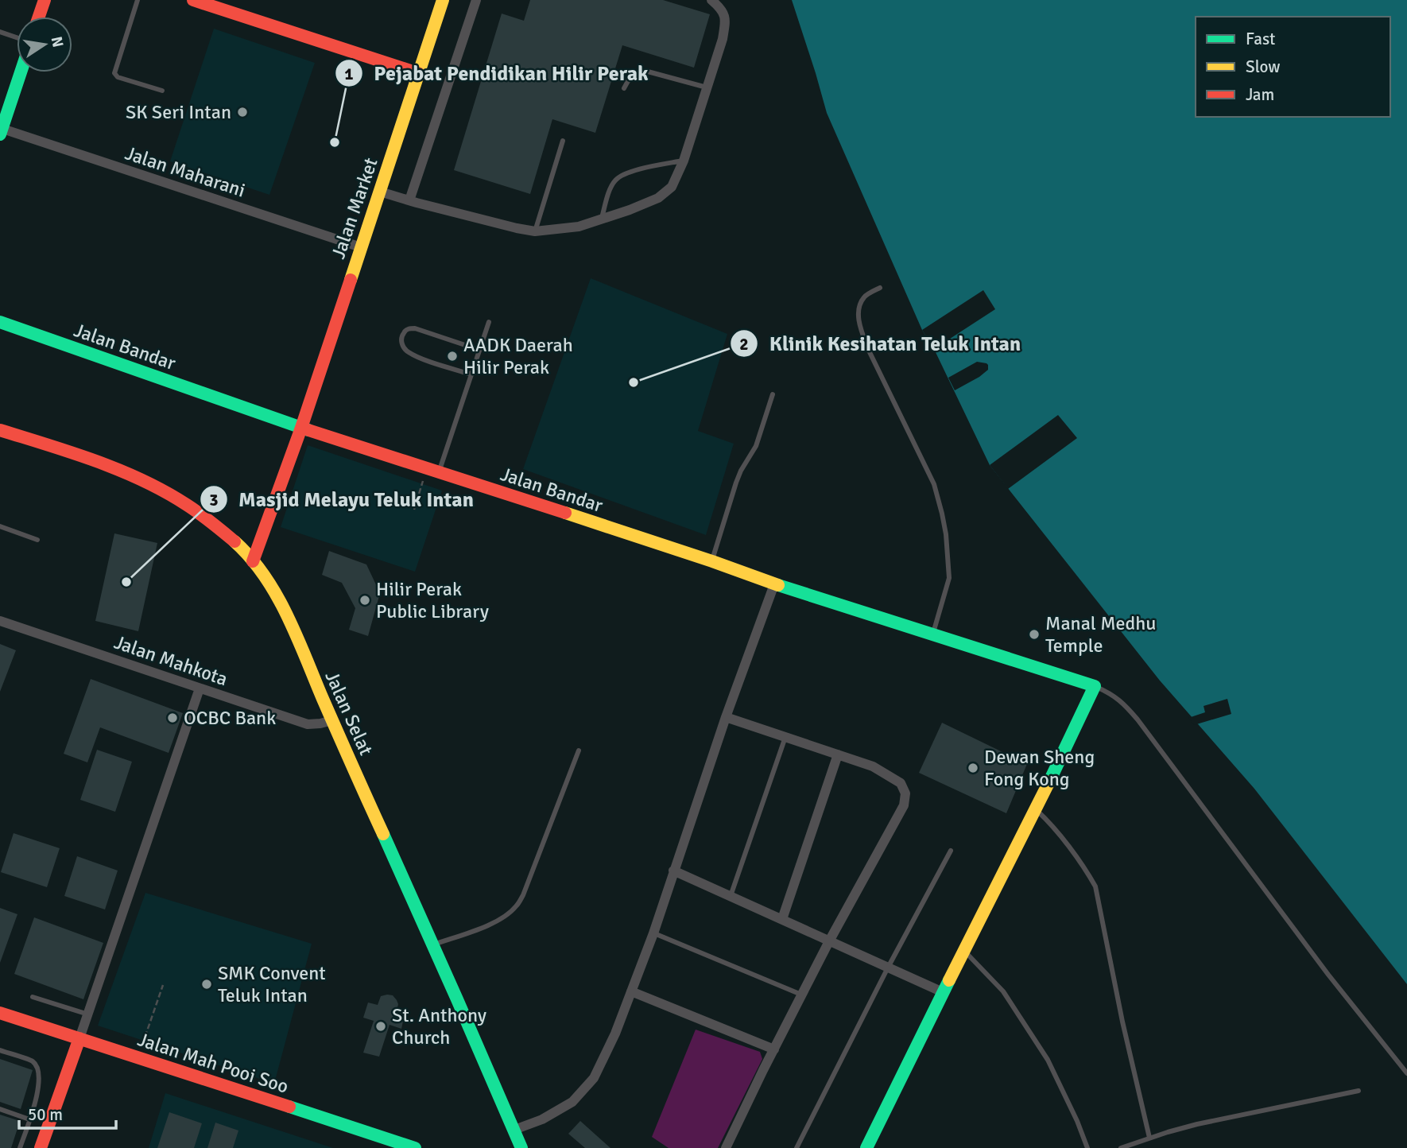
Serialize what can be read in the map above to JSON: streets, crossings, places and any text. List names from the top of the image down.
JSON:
{
  "streets": {
    "street": [
      "Jalan Maharani",
      "Jalan Market",
      "Jalan Bandar",
      "Jalan Mahkota",
      "Jalan Selat",
      "Jalan Mah Pooi Soo"
    ]
  },
  "crossings": [
    ["Jalan Maharani", "Jalan Market"],
    ["Jalan Market", "Jalan Bandar"],
    ["Jalan Market", "Jalan Selat"],
    ["Jalan Mahkota", "Jalan Selat"]
  ],
  "places": [
    "SK Seri Intan",
    "Pejabat Pendidikan Hilir Perak",
    "AADK Daerah Hilir Perak",
    "Klinik Kesihatan Teluk Intan",
    "Masjid Melayu Teluk Intan",
    "Hilir Perak Public Library",
    "Manal Medhu Temple",
    "OCBC Bank",
    "Dewan Sheng Fong Kong",
    "SMK Convent Teluk Intan",
    "St. Anthony Church"
  ],
  "legend": ["Fast", "Slow", "Jam"],
  "scale_bar": "50 m",
  "north": "right"
}
